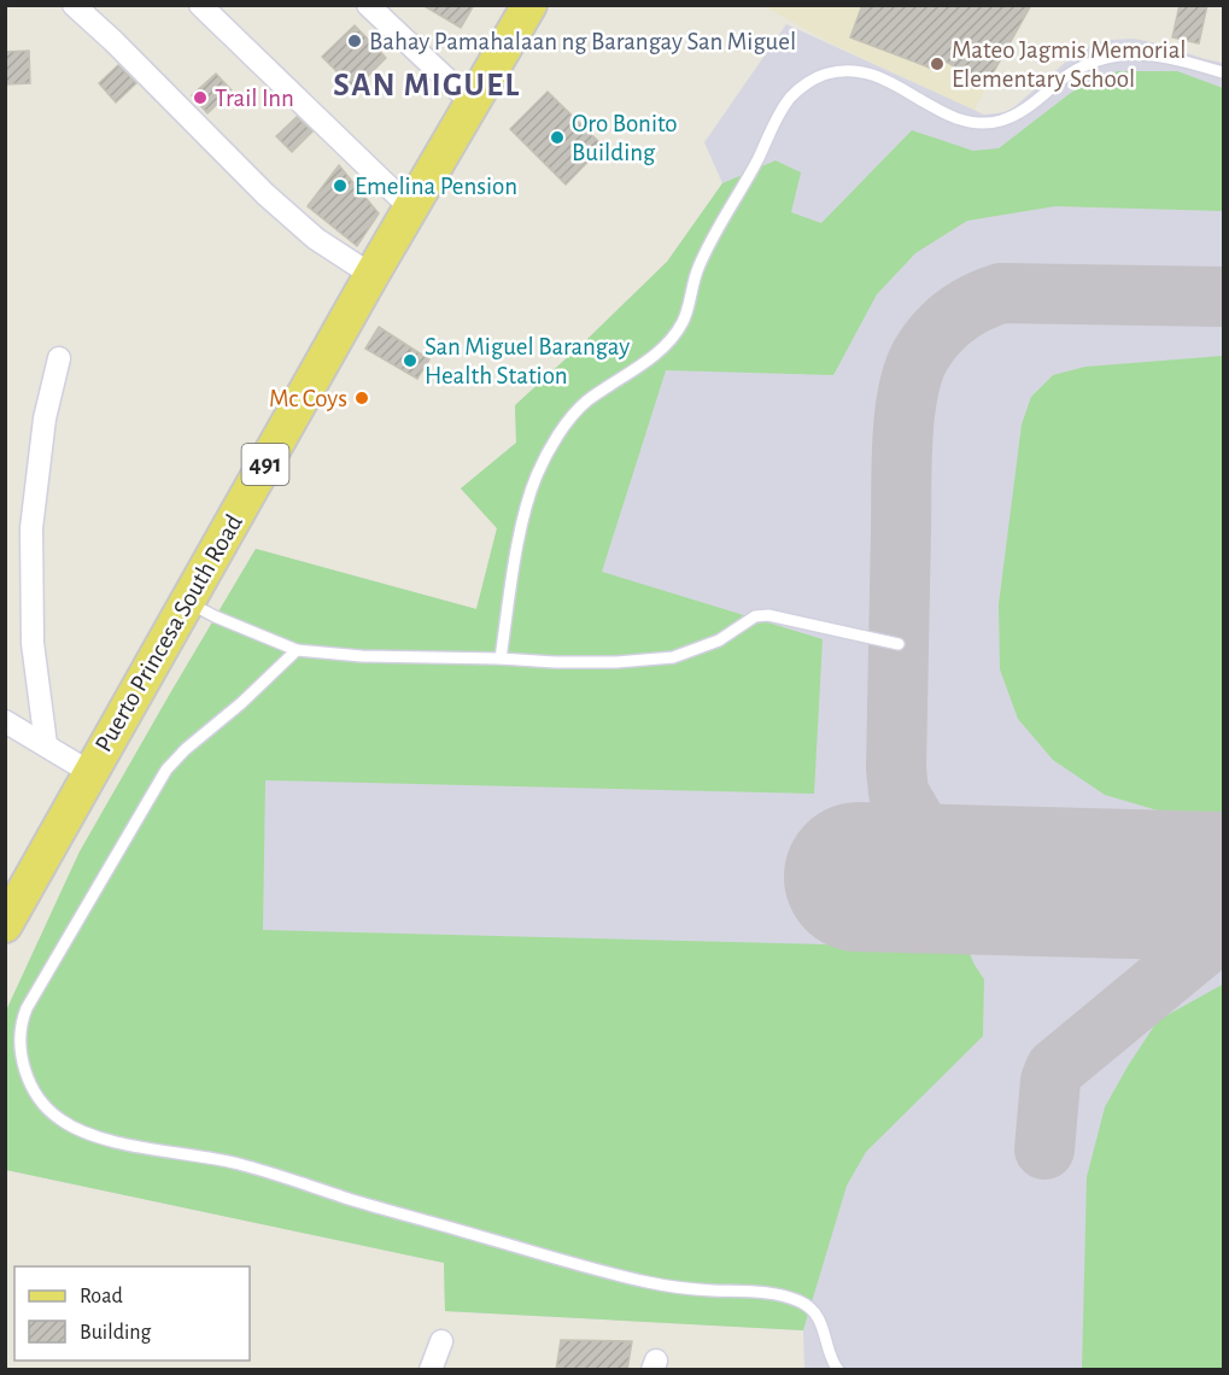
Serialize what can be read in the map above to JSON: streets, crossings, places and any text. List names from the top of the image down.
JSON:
{
  "streets": {
    "main road": ["491", "Puerto Princesa South Road"]
  },
  "districts": ["SAN MIGUEL"],
  "places": [
    "Bahay Pamahalaan ng Barangay San Miguel",
    "Mateo Jagmis Memorial Elementary School",
    "Trail Inn",
    "Oro Bonito Building",
    "Emelina Pension",
    "San Miguel Barangay Health Station",
    "Mc Coys"
  ],
  "legend": ["Road", "Building"]
}
